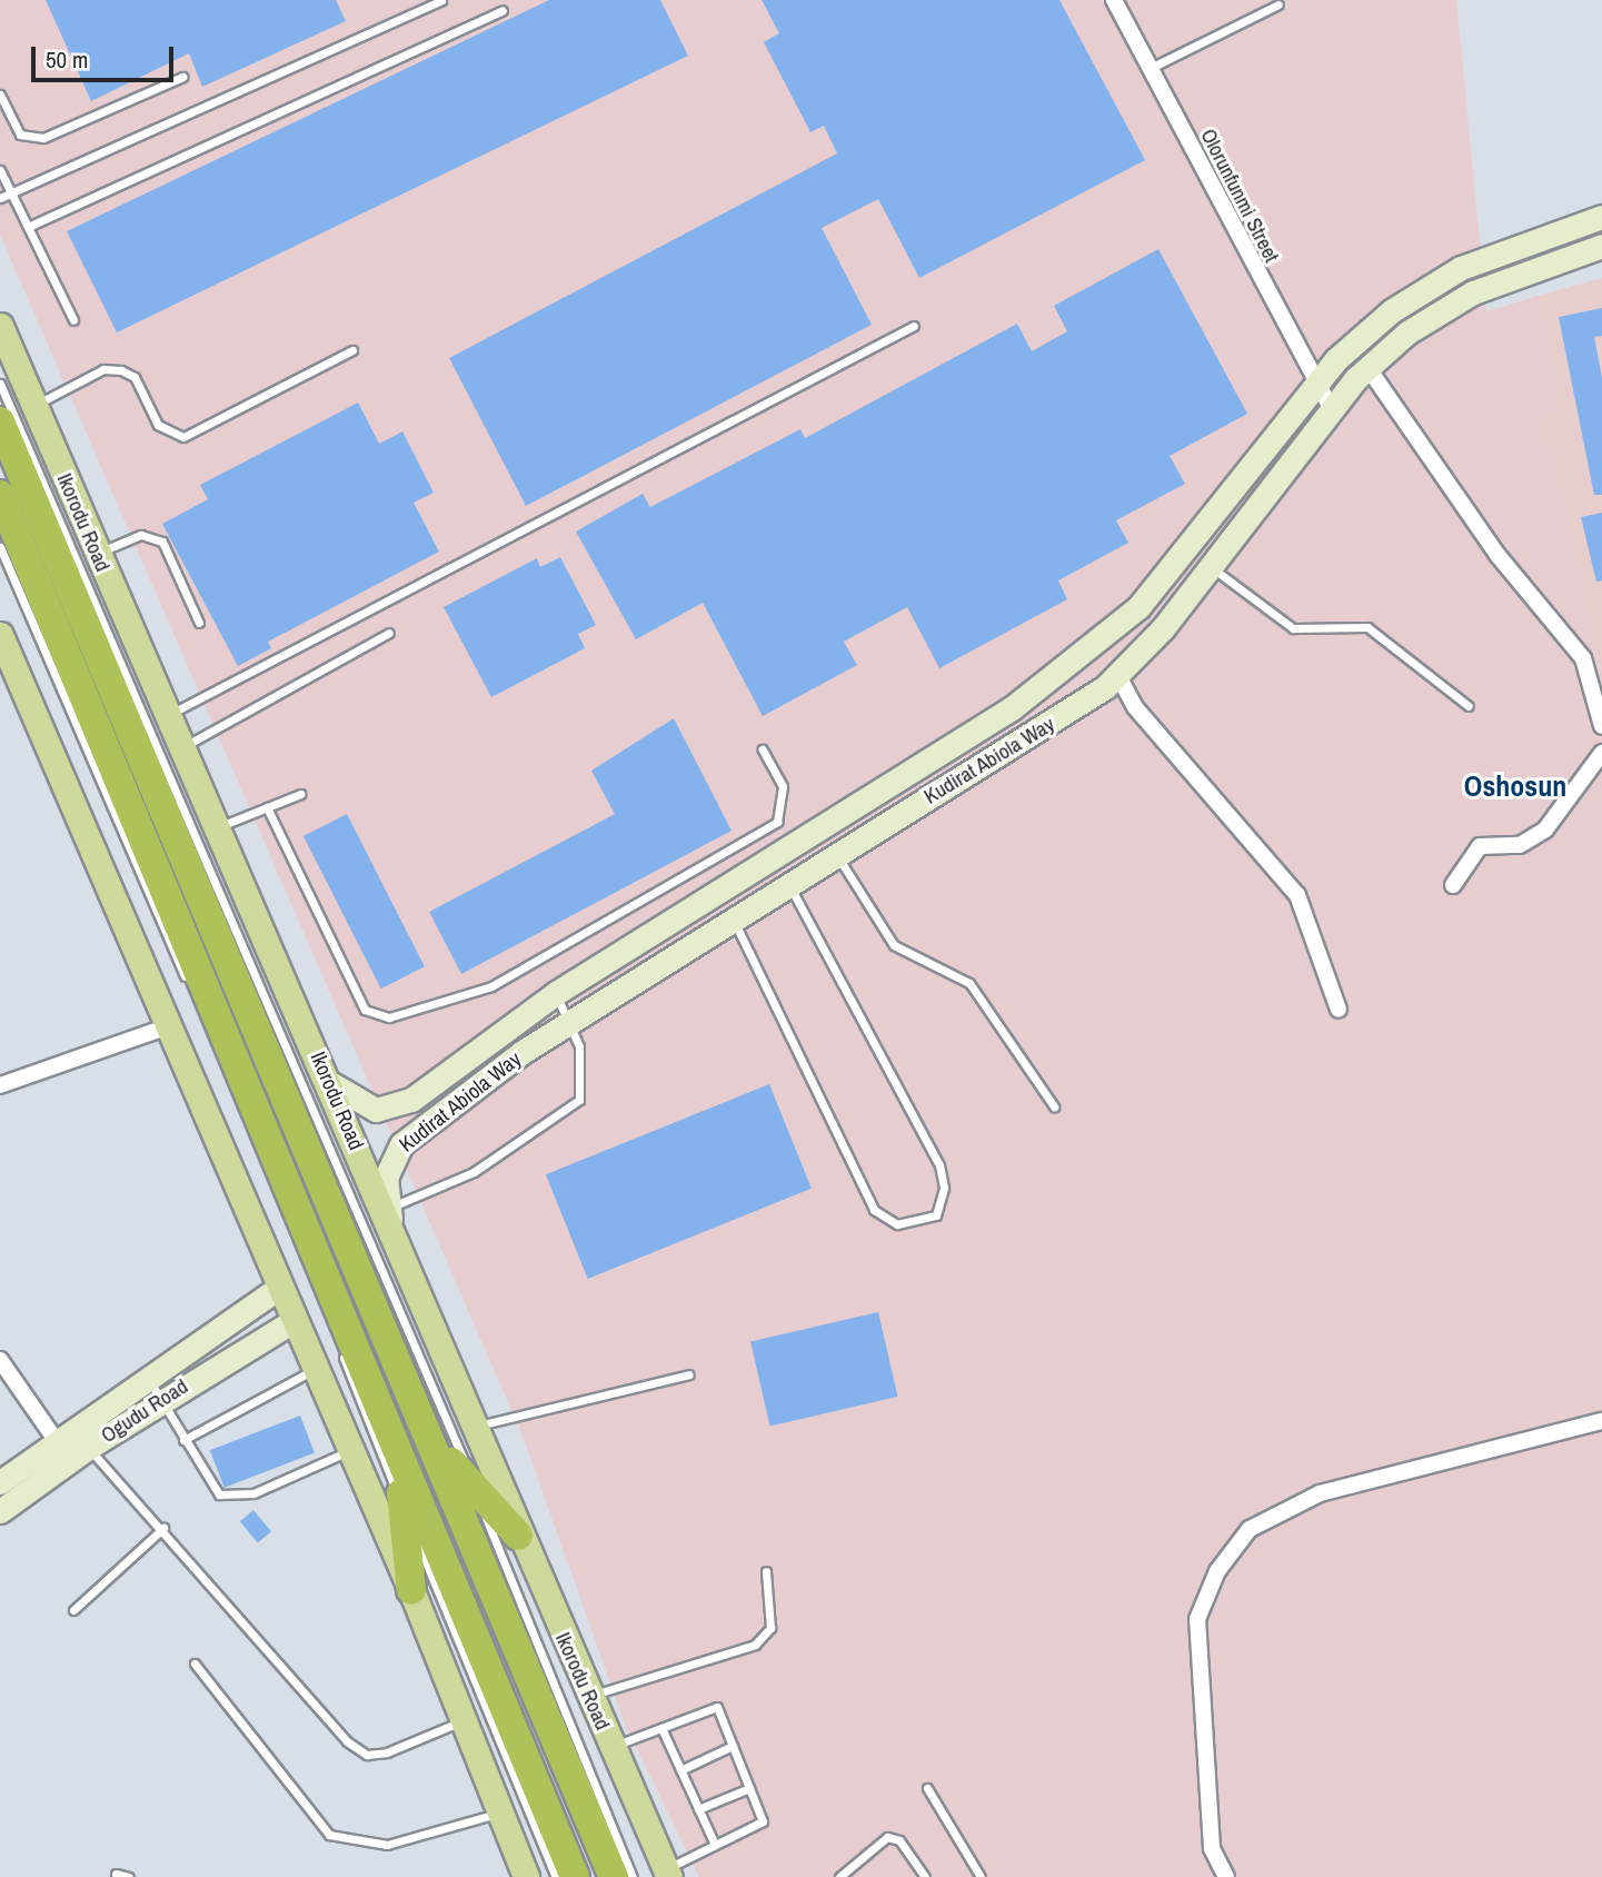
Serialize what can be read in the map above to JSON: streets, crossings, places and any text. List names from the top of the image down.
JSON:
{
  "streets": {
    "highway": ["Ikorodu Road"],
    "main road": ["Kudirat Abiola Way", "Ogudu Road"],
    "street": ["Olorunfunmi Street"]
  },
  "crossings": [
    ["Olorunfunmi Street", "Kudirat Abiola Way"],
    ["Ikorodu Road", "Kudirat Abiola Way"]
  ],
  "districts": ["Oshosun"],
  "scale_bar": "50 m"
}
